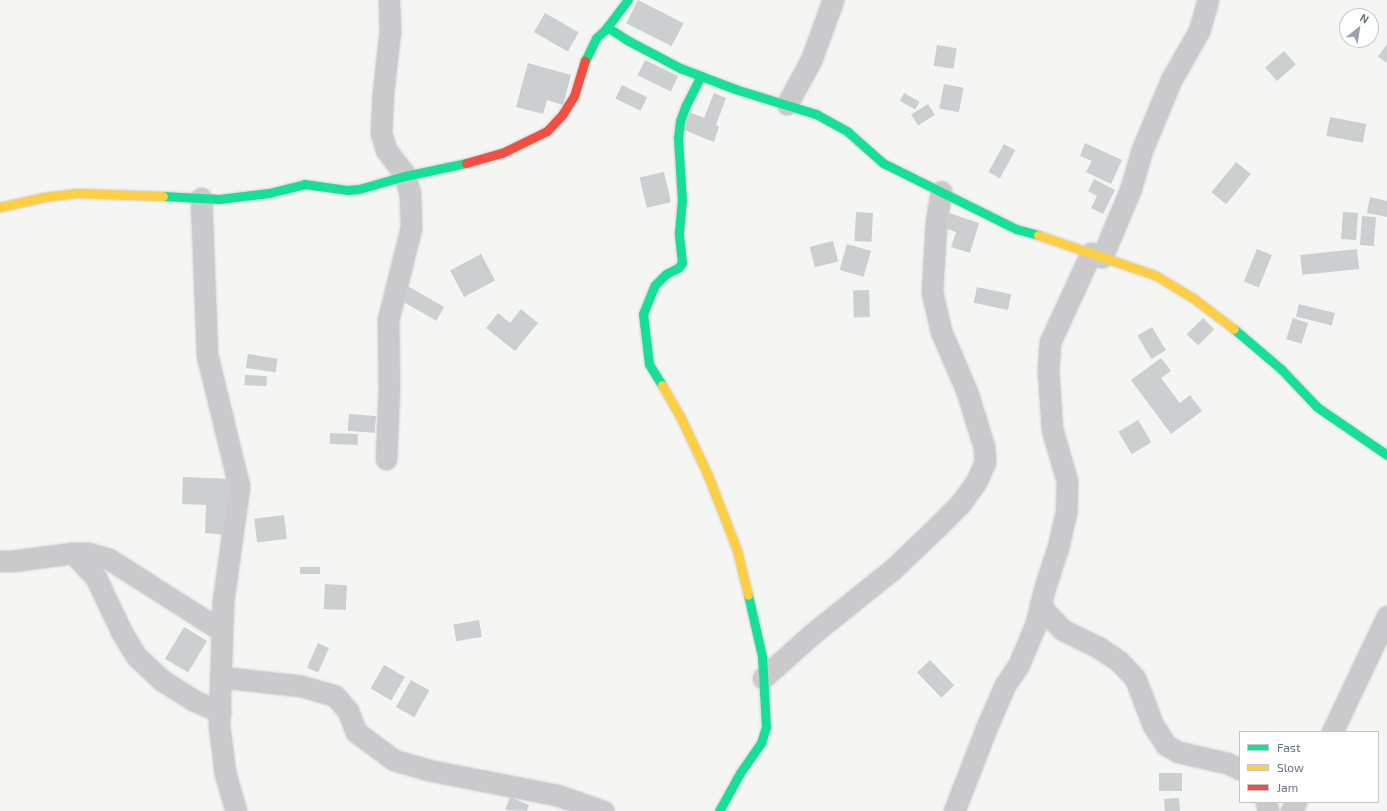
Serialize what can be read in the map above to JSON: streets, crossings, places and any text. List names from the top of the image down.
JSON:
{
  "legend": ["Fast", "Slow", "Jam"],
  "north": "top right"
}
